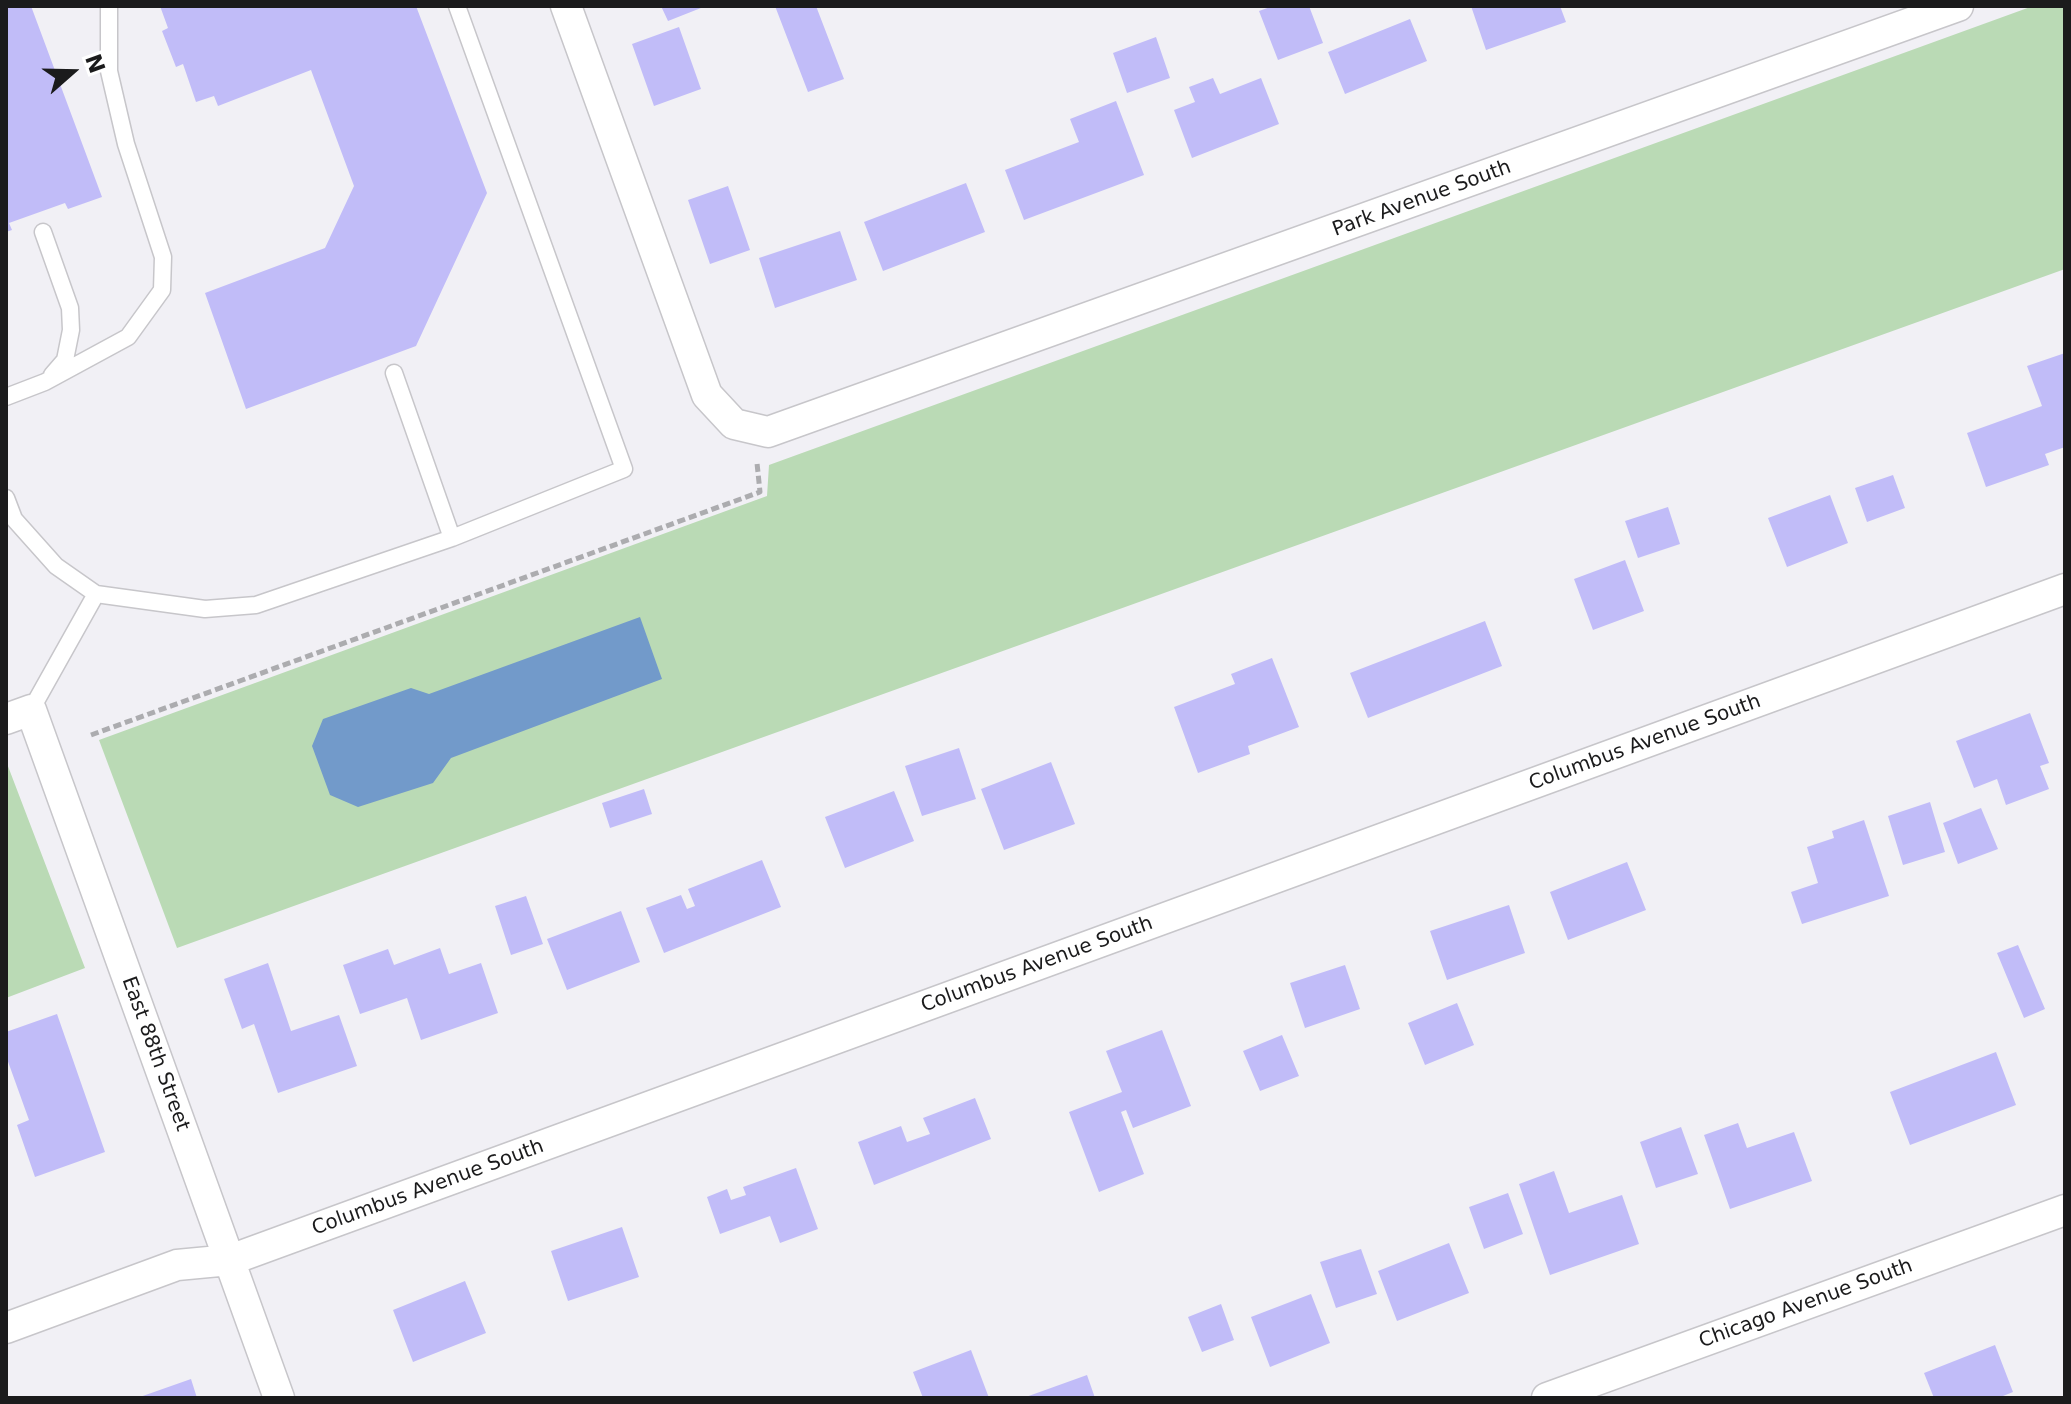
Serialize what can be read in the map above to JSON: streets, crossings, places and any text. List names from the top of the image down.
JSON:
{
  "streets": {
    "street": [
      "Park Avenue South",
      "Columbus Avenue South",
      "East 88th Street",
      "Chicago Avenue South"
    ]
  },
  "crossings": [
    ["Columbus Avenue South", "East 88th Street"]
  ],
  "north": "right"
}
